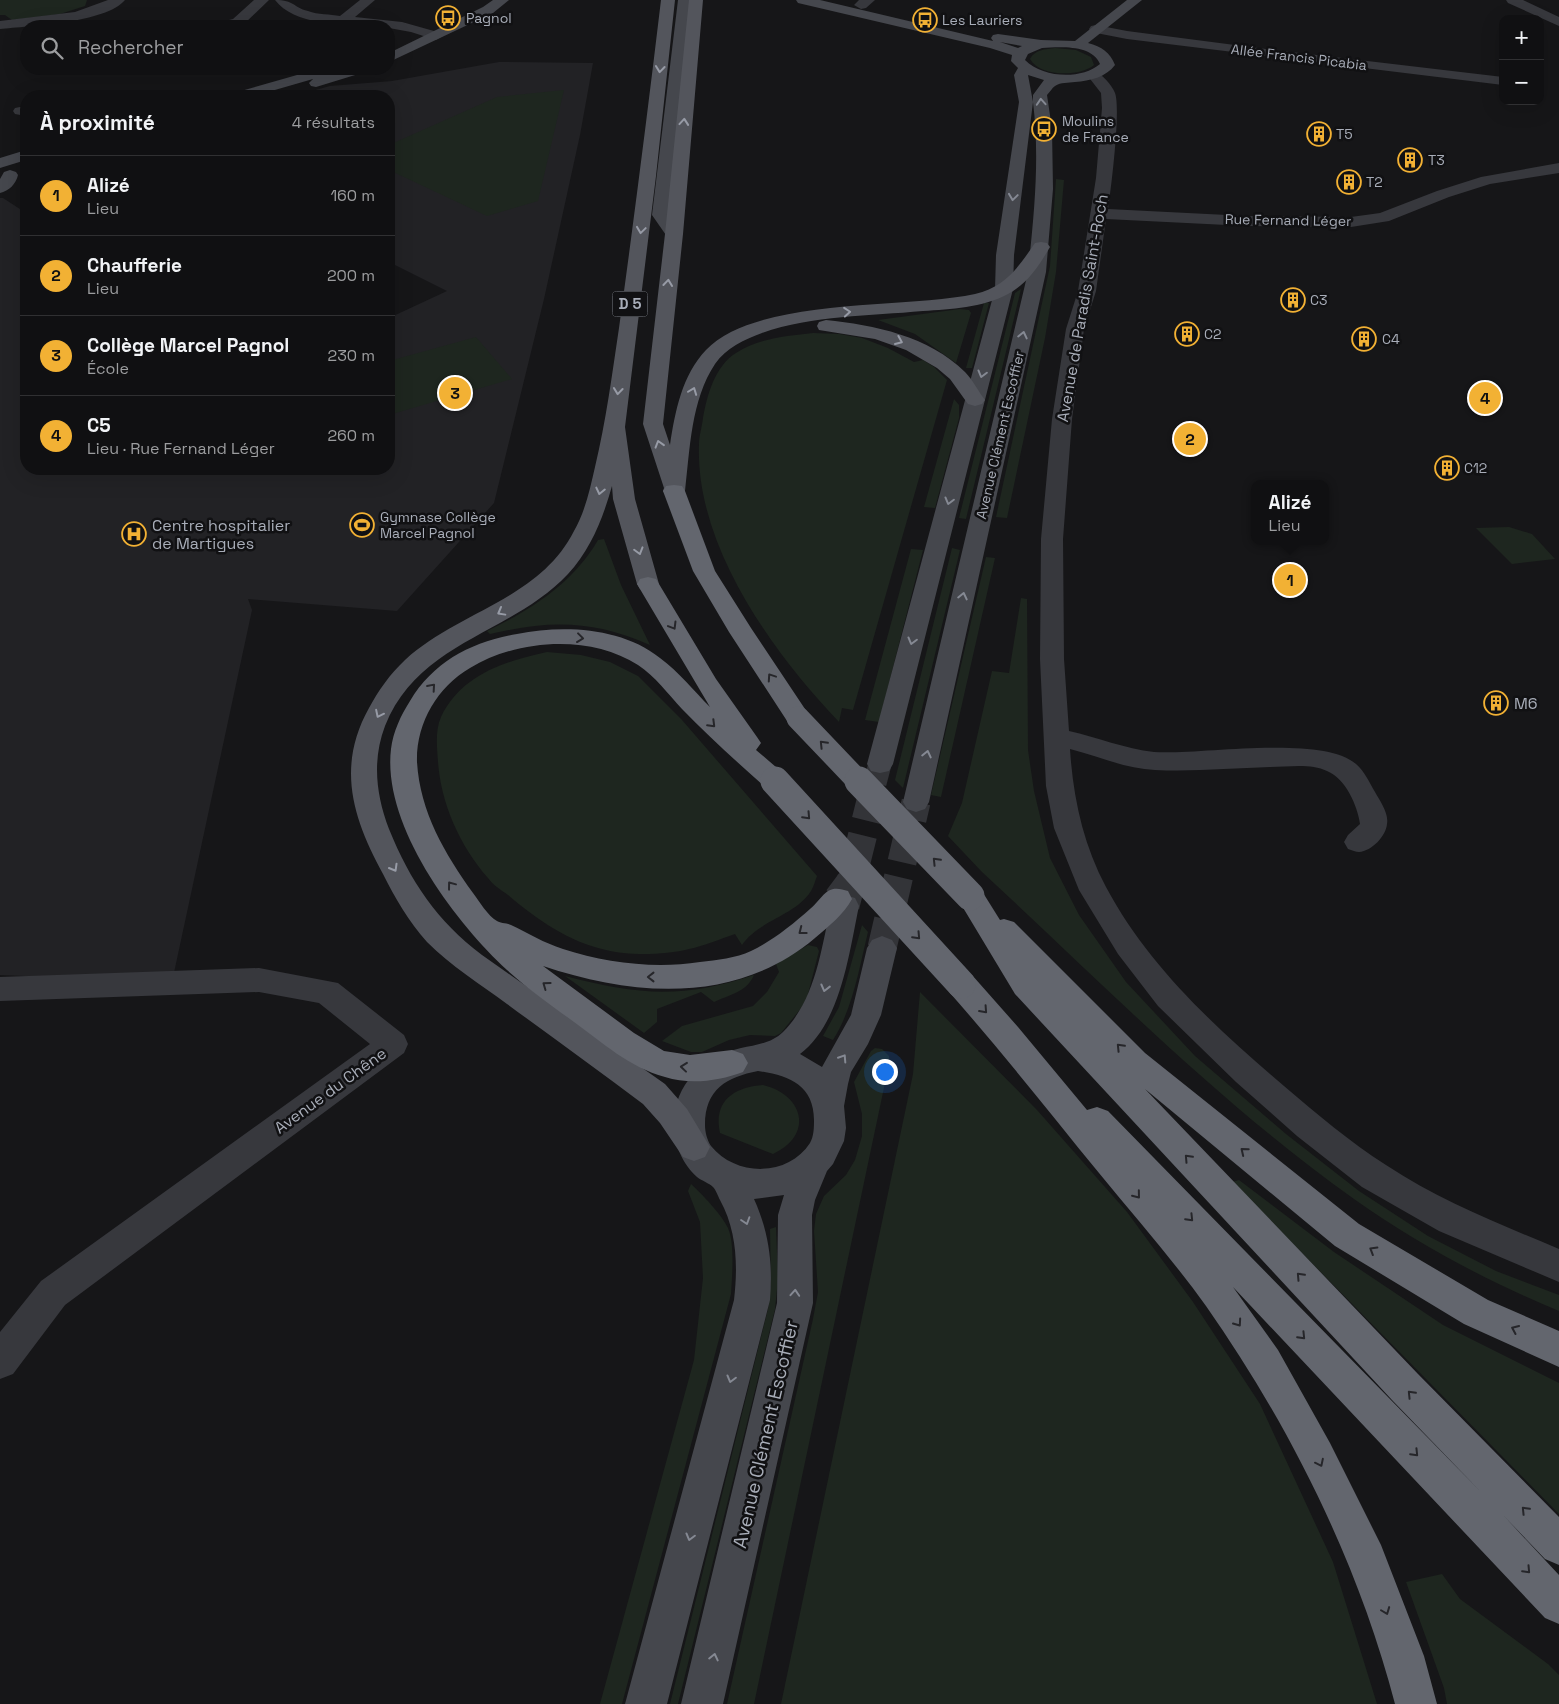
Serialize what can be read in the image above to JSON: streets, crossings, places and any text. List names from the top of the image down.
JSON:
{
  "streets": {
    "highway": ["D 5"],
    "main road": ["Avenue Clément Escoffier"],
    "street": [
      "Allée Francis Picabia",
      "Rue Fernand Léger",
      "Avenue de Paradis Saint-Roch",
      "Avenue du Chêne"
    ]
  },
  "crossings": [
    ["Rue Fernand Léger", "Avenue de Paradis Saint-Roch"]
  ],
  "places": {
    "bus stop": ["Pagnol", "Les Lauriers", "Moulins de France"],
    "building": [
      "T5",
      "T3",
      "T2",
      "C3",
      "C2",
      "C4",
      "C12",
      "M6"
    ],
    "sports": ["Gymnase Collège Marcel Pagnol"],
    "hospital": ["Centre hospitalier de Martigues"]
  },
  "page": {
    "map_buttons": ["+", "−"],
    "search": "Rechercher",
    "heading": ["À proximité", "4 résultats"],
    "list": [
      {
        "mark": "1",
        "name": "Alizé",
        "note": "Lieu",
        "value": "160 m"
      },
      {
        "mark": "2",
        "name": "Chaufferie",
        "note": "Lieu",
        "value": "200 m"
      },
      {
        "mark": "3",
        "name": "Collège Marcel Pagnol",
        "note": "École",
        "value": "230 m"
      },
      {
        "mark": "4",
        "name": "C5",
        "note": "Lieu · Rue Fernand Léger",
        "value": "260 m"
      }
    ],
    "pins": [
      "3",
      "4",
      "2",
      "1"
    ],
    "popup": ["Alizé", "Lieu"]
  }
}
